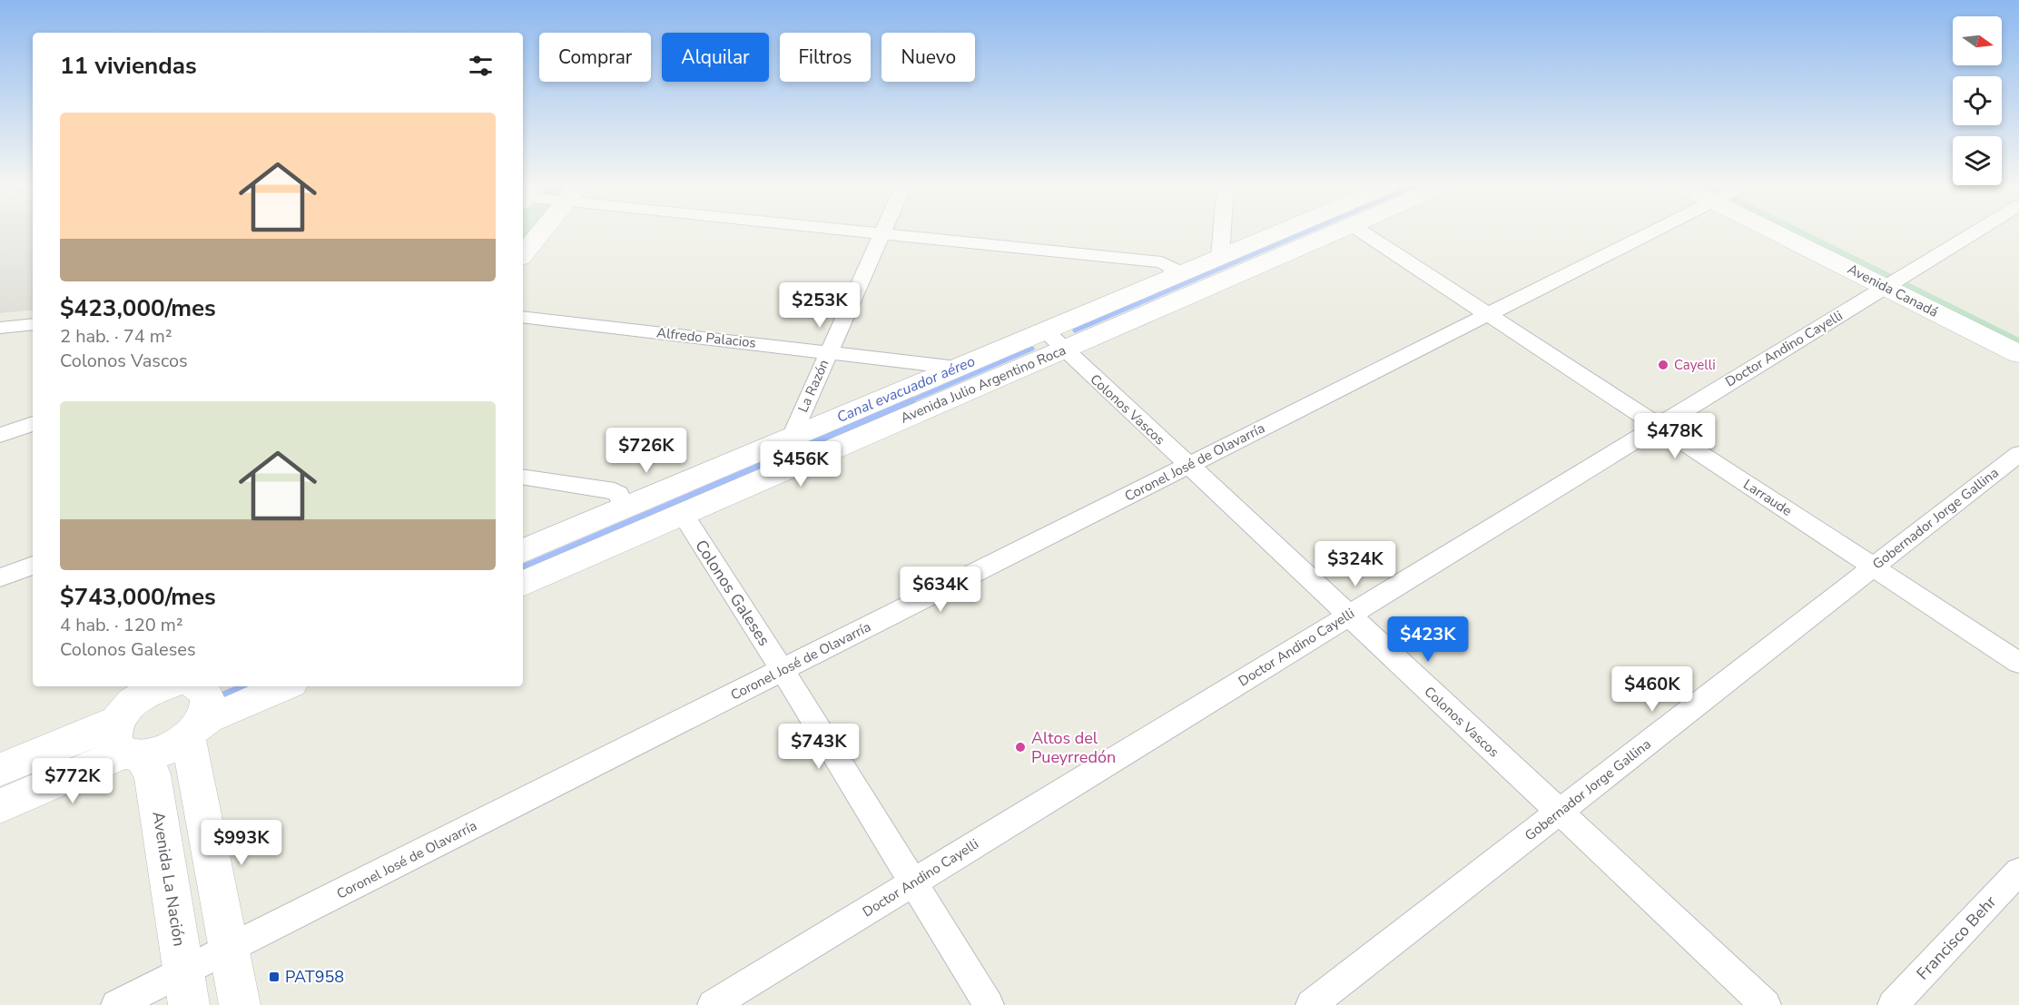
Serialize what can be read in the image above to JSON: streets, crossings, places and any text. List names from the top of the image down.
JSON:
{
  "streets": {
    "main road": ["Avenida Canadá", "Avenida Julio Argentino Roca", "Avenida La Nación"],
    "street": [
      "Alfredo Palacios",
      "Doctor Andino Cayelli",
      "La Razón",
      "Colonos Vascos",
      "Coronel José de Olavarría",
      "Larraude",
      "Gobernador Jorge Gallina",
      "Colonos Galeses",
      "Francisco Behr"
    ]
  },
  "crossings": [
    ["Avenida Canadá", "Doctor Andino Cayelli"],
    ["Alfredo Palacios", "Avenida Julio Argentino Roca"],
    ["Alfredo Palacios", "La Razón"],
    ["Doctor Andino Cayelli", "Colonos Vascos"],
    ["Doctor Andino Cayelli", "Larraude"],
    ["Doctor Andino Cayelli", "Colonos Galeses"],
    ["Avenida Julio Argentino Roca", "La Razón"],
    ["Avenida Julio Argentino Roca", "Colonos Vascos"],
    ["Avenida Julio Argentino Roca", "Colonos Galeses"],
    ["Colonos Vascos", "Coronel José de Olavarría"],
    ["Colonos Vascos", "Gobernador Jorge Gallina"],
    ["Coronel José de Olavarría", "Larraude"],
    ["Coronel José de Olavarría", "Colonos Galeses"],
    ["Coronel José de Olavarría", "Avenida La Nación"],
    ["Larraude", "Gobernador Jorge Gallina"]
  ],
  "water": ["Canal evacuador aéreo"],
  "places": {
    "other": ["Cayelli", "Altos del Pueyrredón"],
    "transit": ["PAT958"]
  },
  "north": "right",
  "page": {
    "chip": [
      "Comprar",
      "Alquilar",
      "Filtros",
      "Nuevo"
    ],
    "heading": "11 viviendas",
    "list": [
      {
        "name": "$423,000/mes",
        "note": "2 hab. · 74 m² · Colonos Vascos"
      },
      {
        "name": "$743,000/mes",
        "note": "4 hab. · 120 m² · Colonos Galeses"
      }
    ],
    "price": [
      "$253K",
      "$478K",
      "$726K",
      "$456K",
      "$324K",
      "$634K",
      "$423K",
      "$460K",
      "$743K",
      "$772K",
      "$993K"
    ]
  }
}
